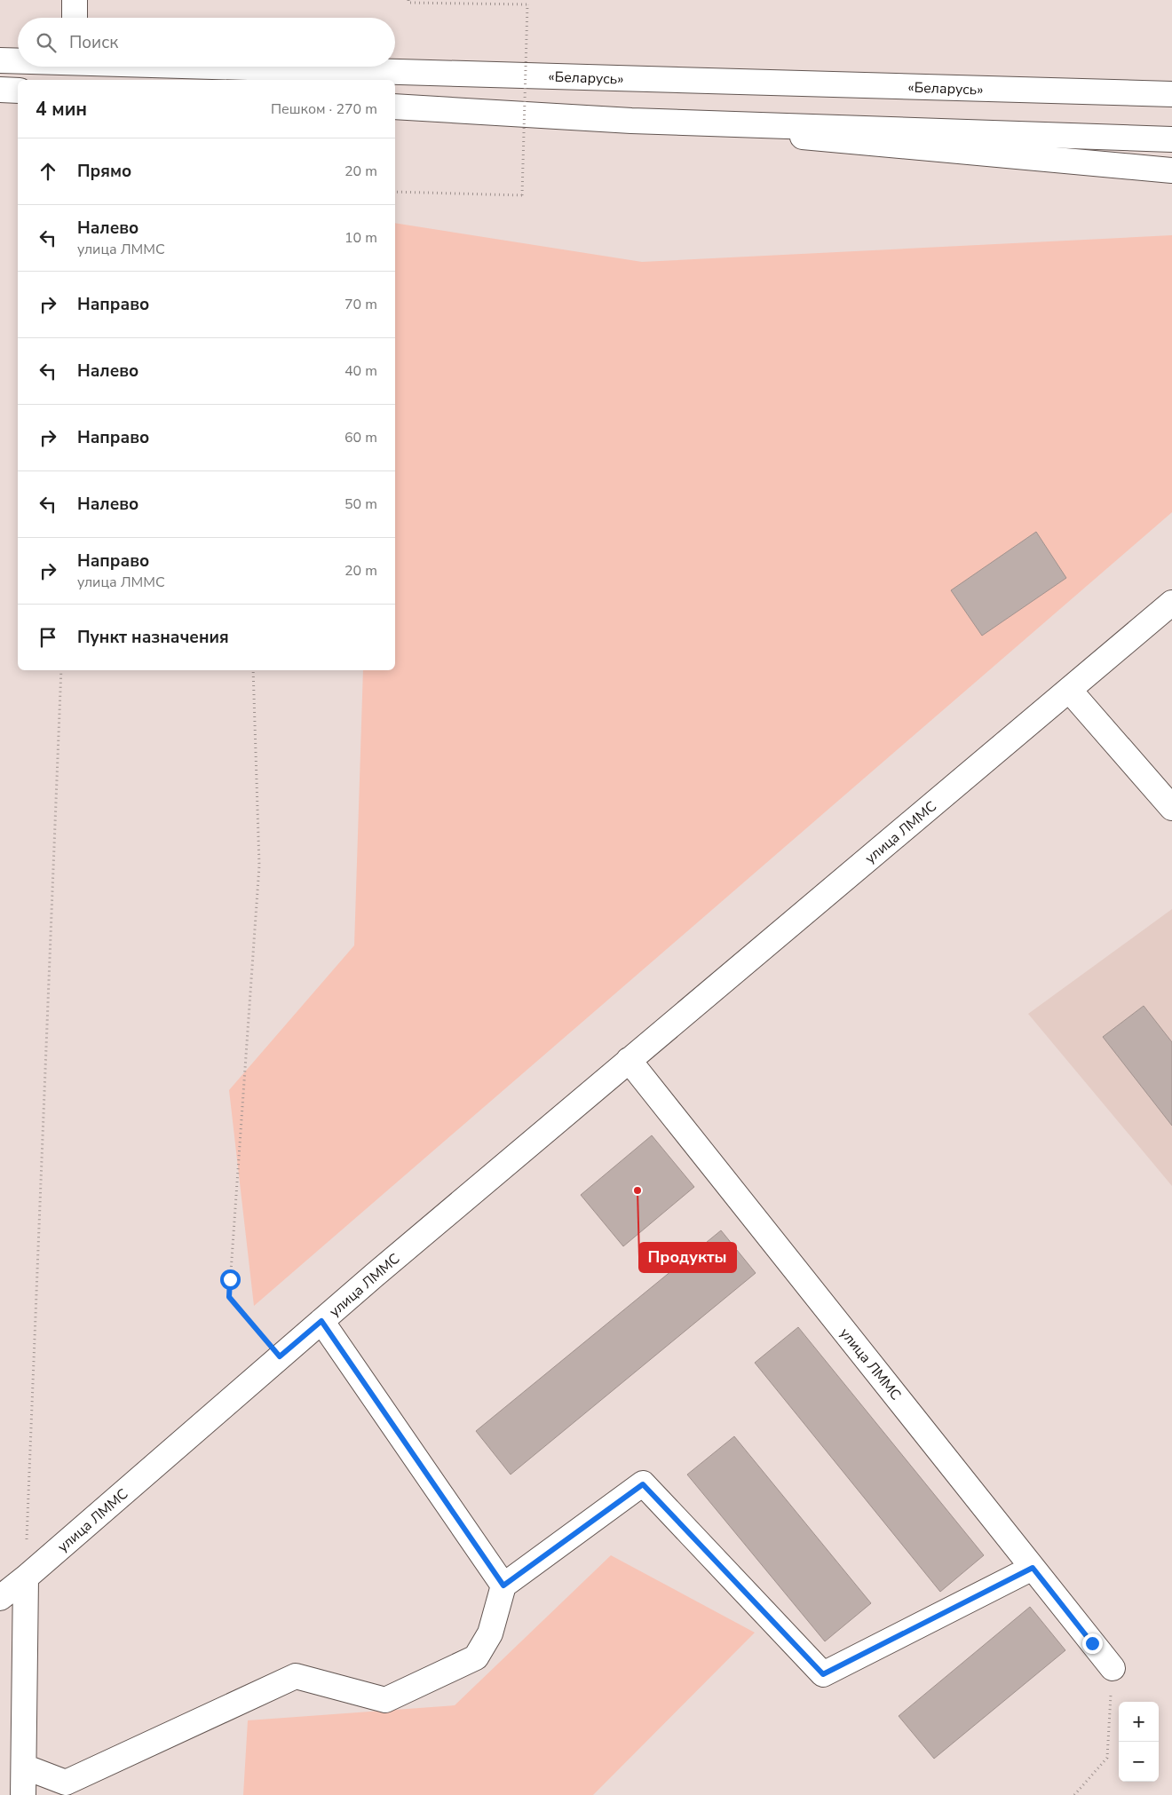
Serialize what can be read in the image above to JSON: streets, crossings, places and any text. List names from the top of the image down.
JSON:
{
  "streets": {
    "main road": ["«Беларусь»", "улица ЛММС"]
  },
  "places": ["Продукты"],
  "page": {
    "search": "Поиск",
    "heading": ["4 мин", "Пешком · 270 m"],
    "list": [
      ["Прямо", "20 m"],
      ["Налево", "улица ЛММС", "10 m"],
      ["Направо", "70 m"],
      ["Налево", "40 m"],
      ["Направо", "60 m"],
      ["Налево", "50 m"],
      ["Направо", "улица ЛММС", "20 m"],
      "Пункт назначения"
    ],
    "map_buttons": ["+", "−"]
  }
}
